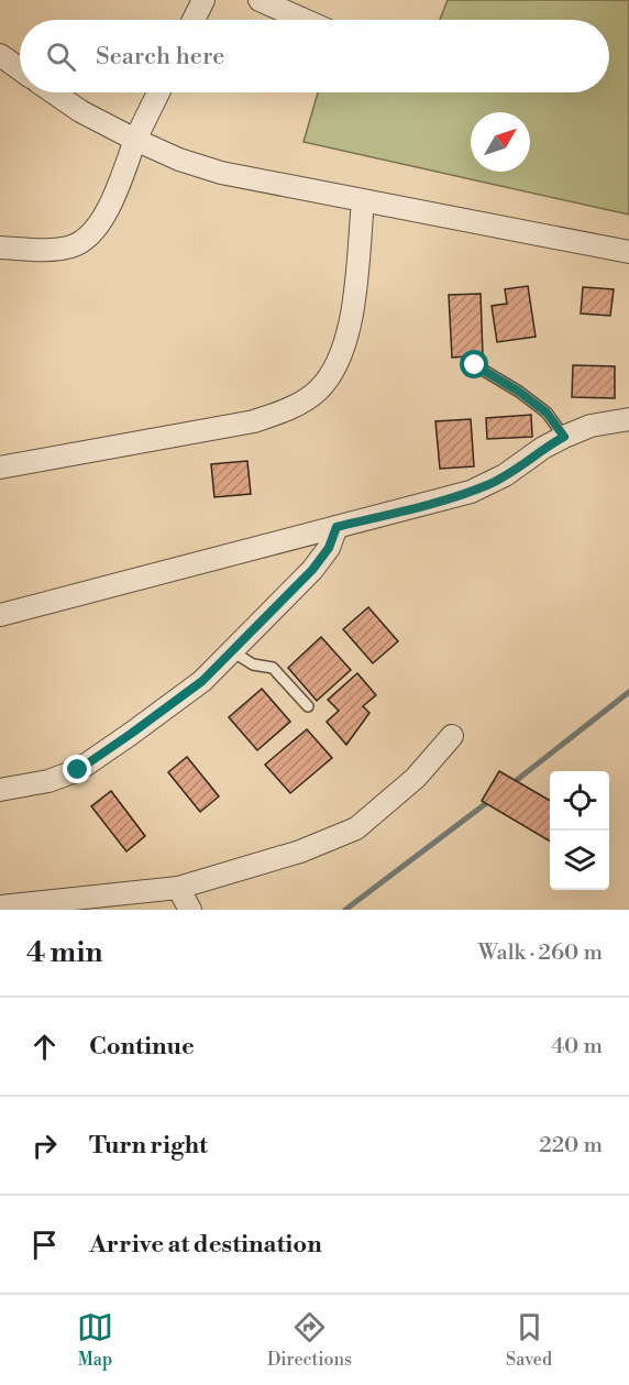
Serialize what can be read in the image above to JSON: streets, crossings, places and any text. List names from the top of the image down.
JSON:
{
  "north": "top right",
  "page": {
    "search": "Search here",
    "heading": ["4 min", "Walk · 260 m"],
    "list": [
      ["Continue", "40 m"],
      ["Turn right", "220 m"],
      "Arrive at destination"
    ],
    "nav": ["Map", "Directions", "Saved"]
  }
}
